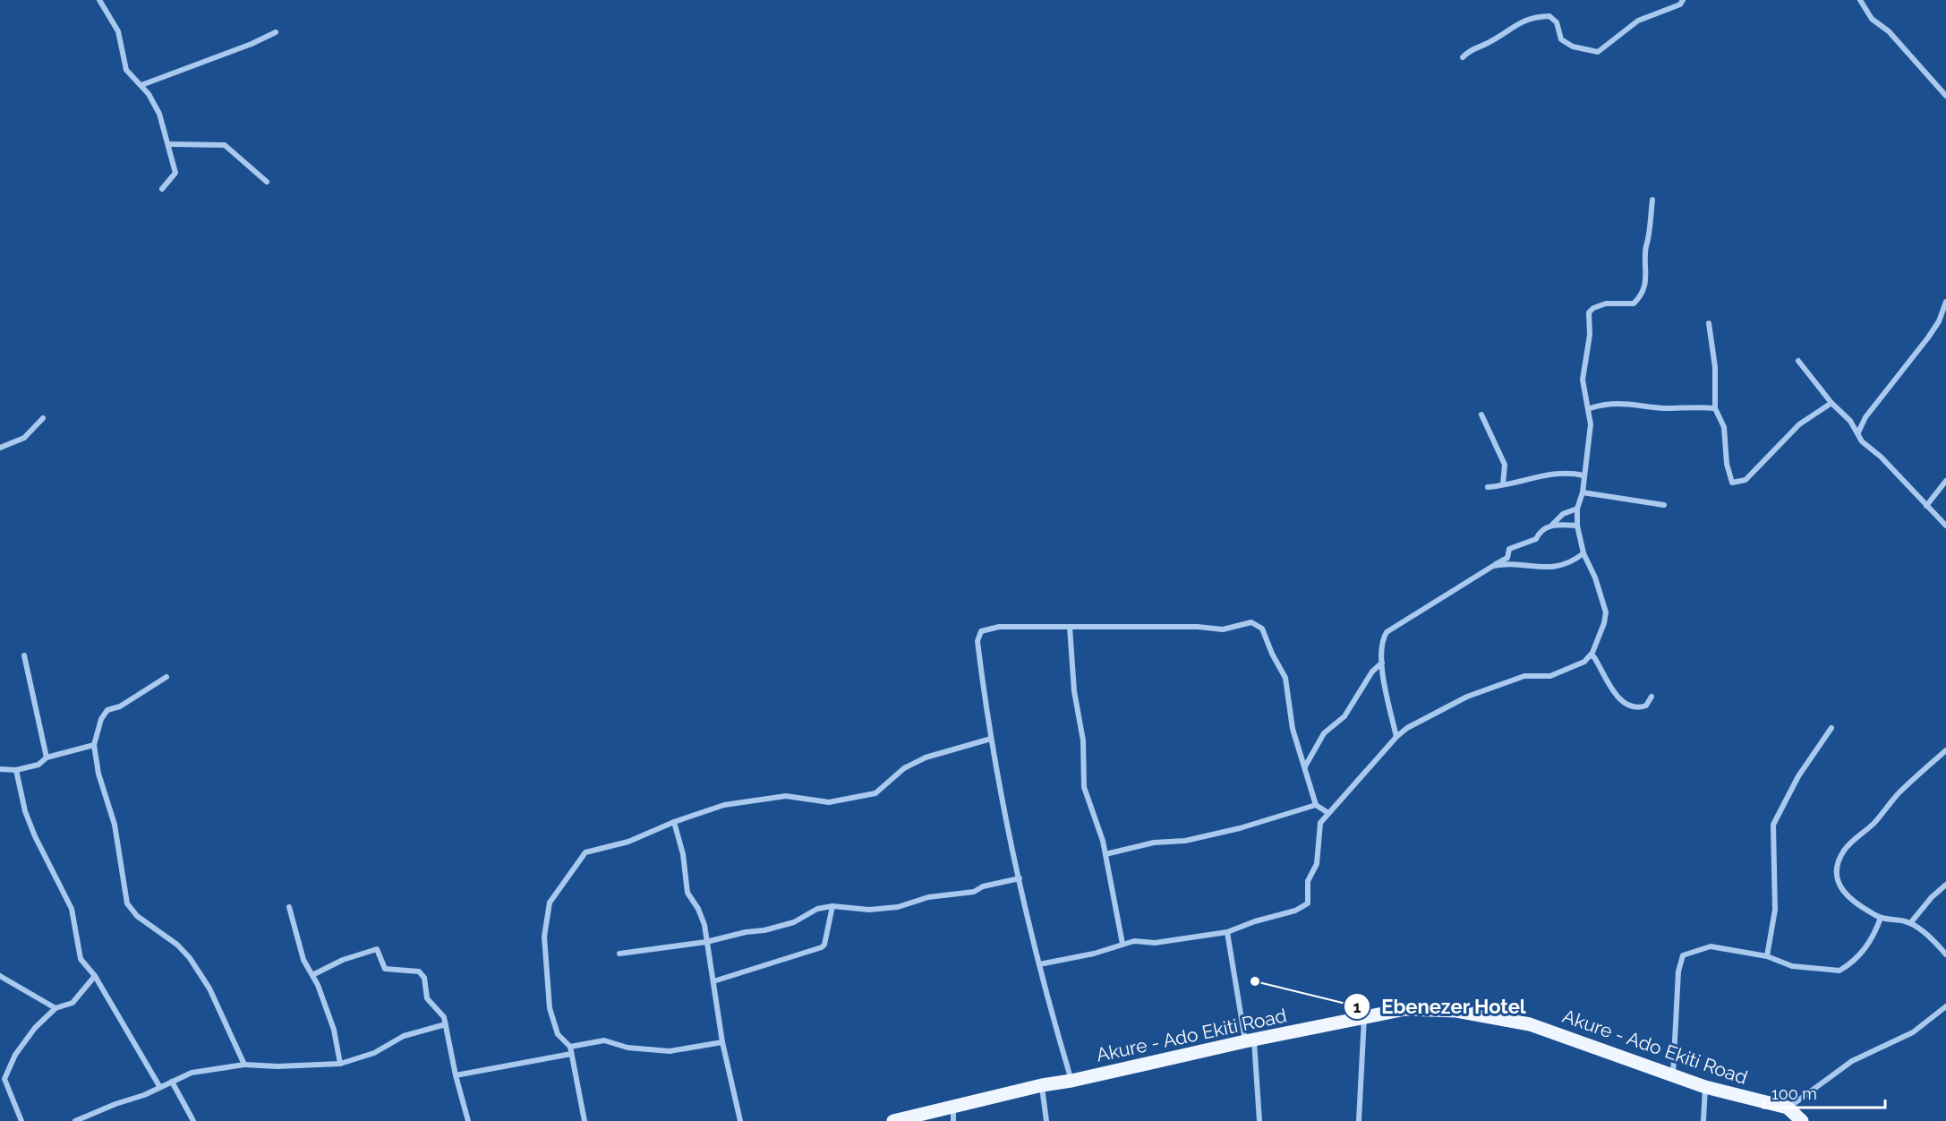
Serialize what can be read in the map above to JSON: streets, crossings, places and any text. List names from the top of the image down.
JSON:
{
  "streets": {
    "main road": ["Akure - Ado Ekiti Road"]
  },
  "places": ["Ebenezer Hotel"],
  "scale_bar": "100 m"
}
